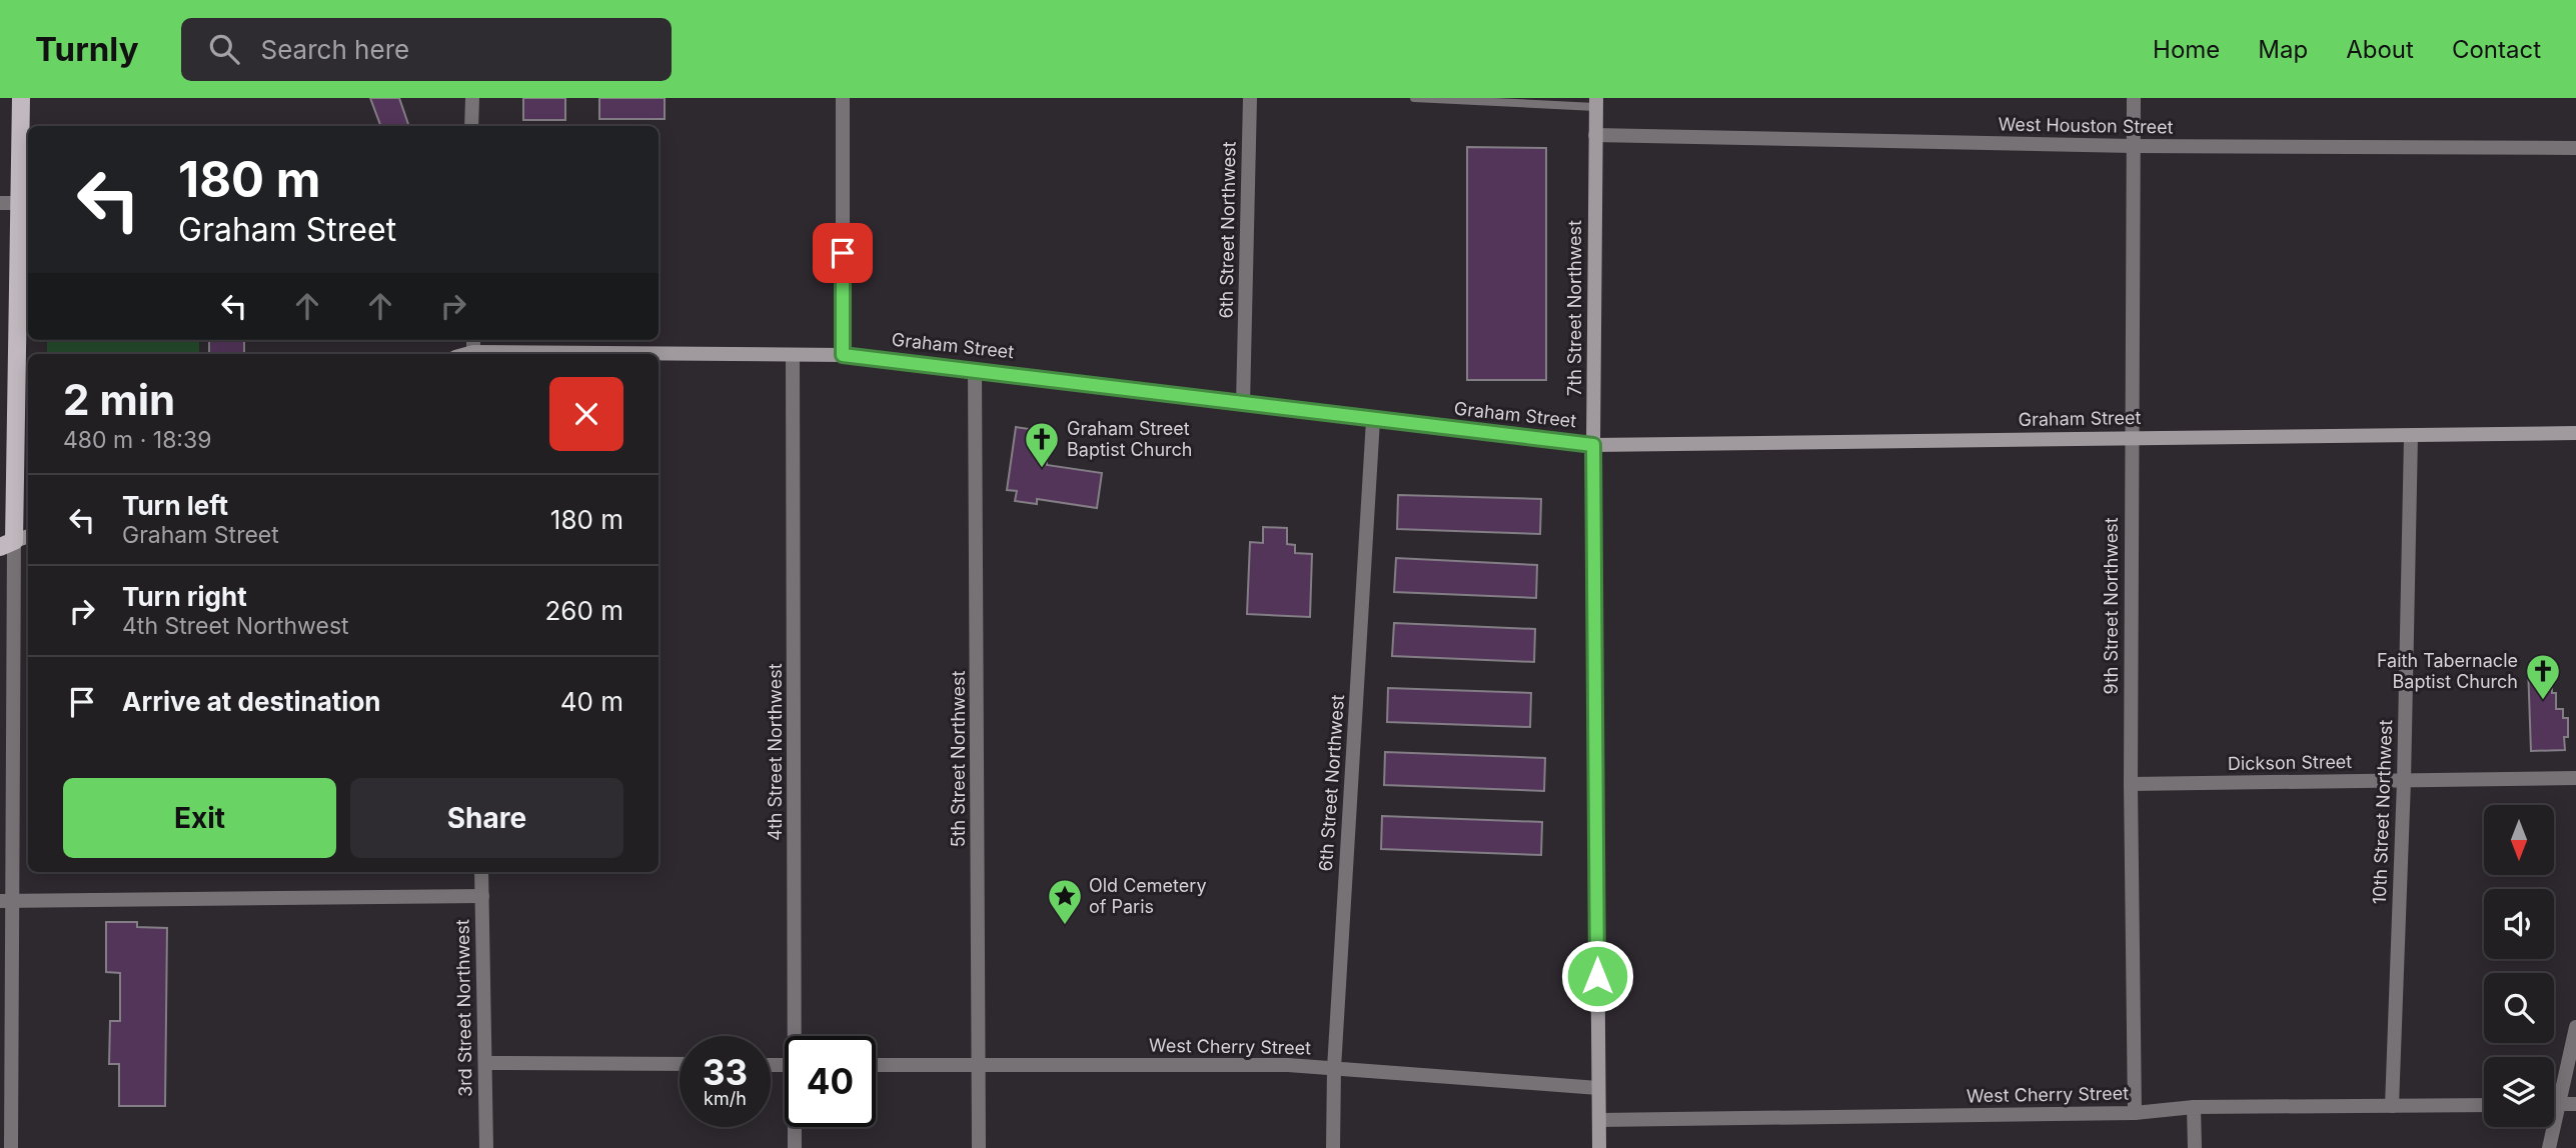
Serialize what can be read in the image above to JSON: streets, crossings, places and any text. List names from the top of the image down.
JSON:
{
  "streets": {
    "street": [
      "West Houston Street",
      "6th Street Northwest",
      "7th Street Northwest",
      "Graham Street",
      "9th Street Northwest",
      "4th Street Northwest",
      "5th Street Northwest",
      "Dickson Street",
      "10th Street Northwest",
      "3rd Street Northwest",
      "West Cherry Street"
    ]
  },
  "crossings": [
    ["West Houston Street", "7th Street Northwest"],
    ["West Houston Street", "9th Street Northwest"],
    ["6th Street Northwest", "Graham Street"],
    ["6th Street Northwest", "West Cherry Street"],
    ["7th Street Northwest", "Graham Street"],
    ["7th Street Northwest", "West Cherry Street"],
    ["Graham Street", "9th Street Northwest"],
    ["Graham Street", "4th Street Northwest"],
    ["Graham Street", "5th Street Northwest"],
    ["Graham Street", "10th Street Northwest"],
    ["9th Street Northwest", "Dickson Street"],
    ["9th Street Northwest", "West Cherry Street"],
    ["5th Street Northwest", "West Cherry Street"],
    ["Dickson Street", "10th Street Northwest"],
    ["10th Street Northwest", "West Cherry Street"]
  ],
  "places": {
    "church": ["Graham Street Baptist Church", "Faith Tabernacle Baptist Church"],
    "place": ["Old Cemetery of Paris"]
  },
  "north": "bottom",
  "page": {
    "header": "Turnly",
    "search": "Search here",
    "nav": [
      "Home",
      "Map",
      "About",
      "Contact"
    ],
    "turn": ["180 m", "Graham Street"],
    "heading": ["2 min", "480 m · 18:39"],
    "list": [
      {
        "name": "Turn left",
        "note": "Graham Street",
        "value": "180 m"
      },
      {
        "name": "Turn right",
        "note": "4th Street Northwest",
        "value": "260 m"
      },
      {
        "name": "Arrive at destination",
        "value": "40 m"
      }
    ],
    "buttons": ["Exit", "Share"],
    "speed": "33 km/h",
    "limit": "40"
  }
}
